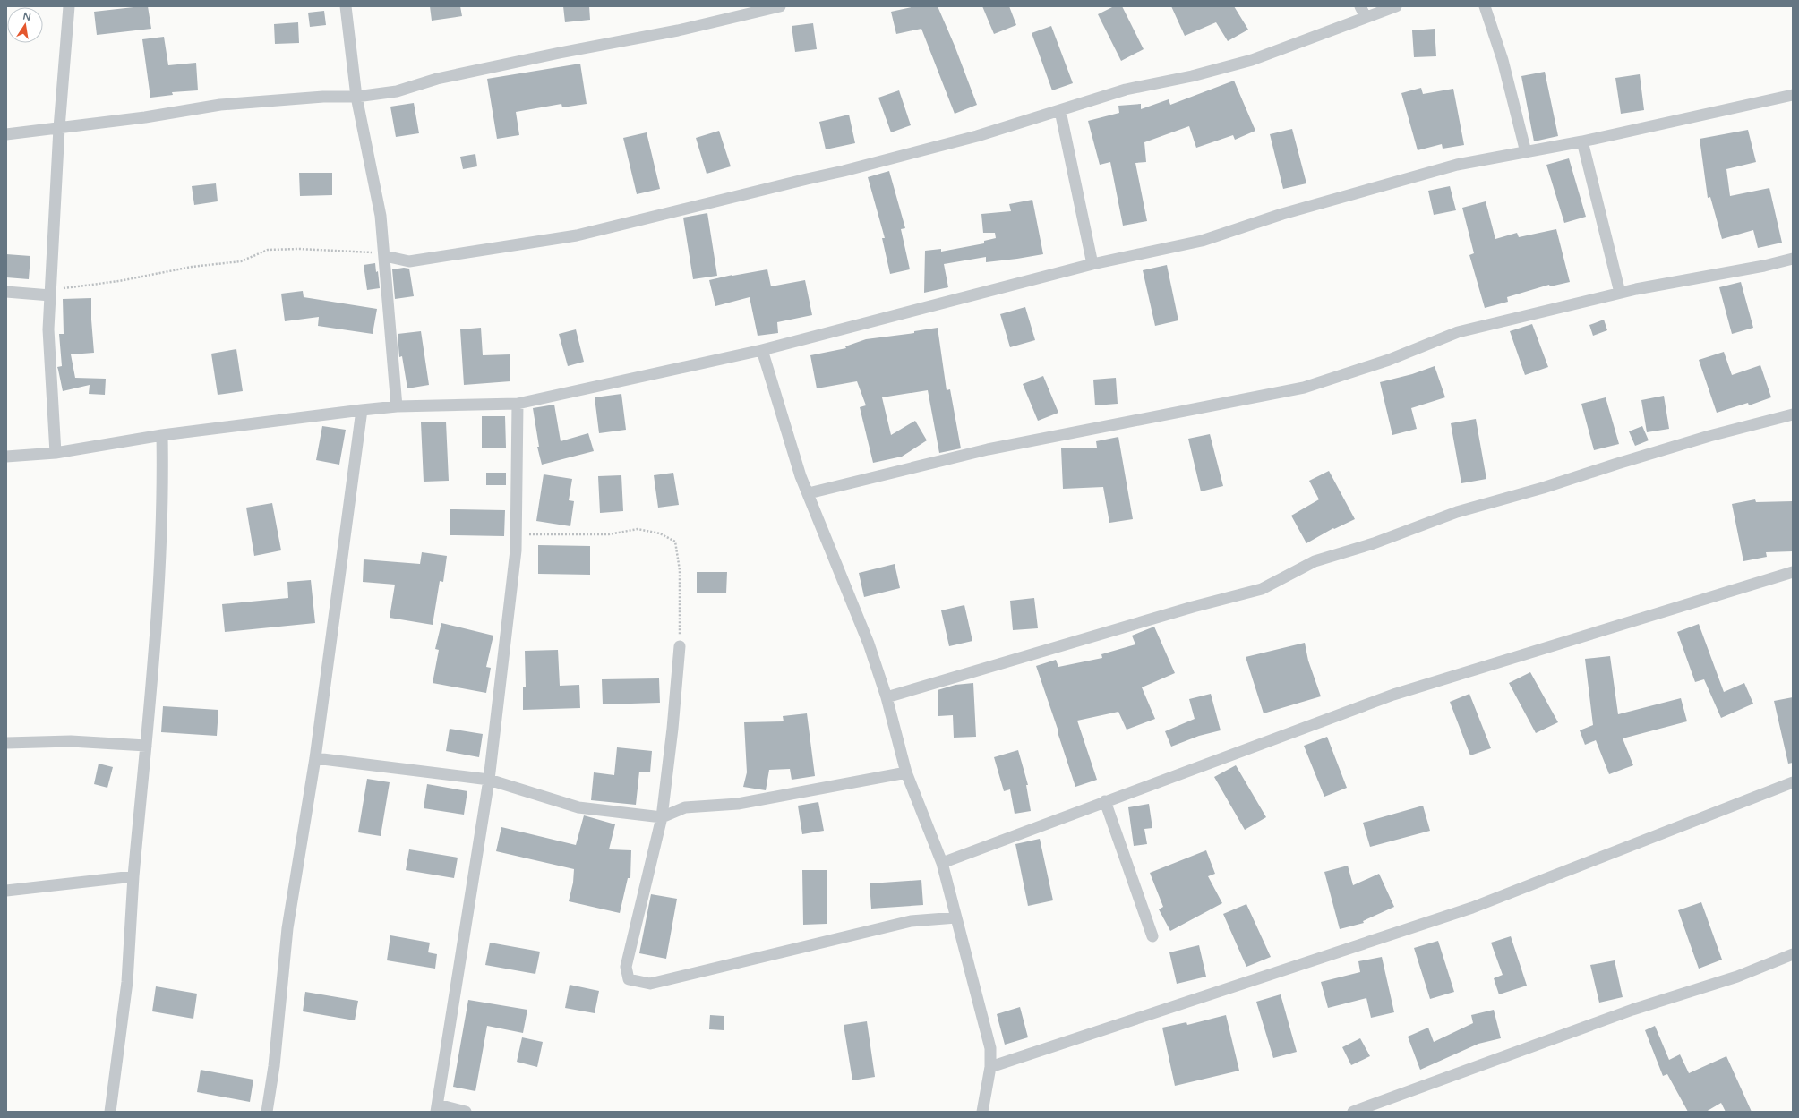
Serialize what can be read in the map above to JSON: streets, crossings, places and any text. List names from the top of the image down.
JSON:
{
  "north": "top"
}
